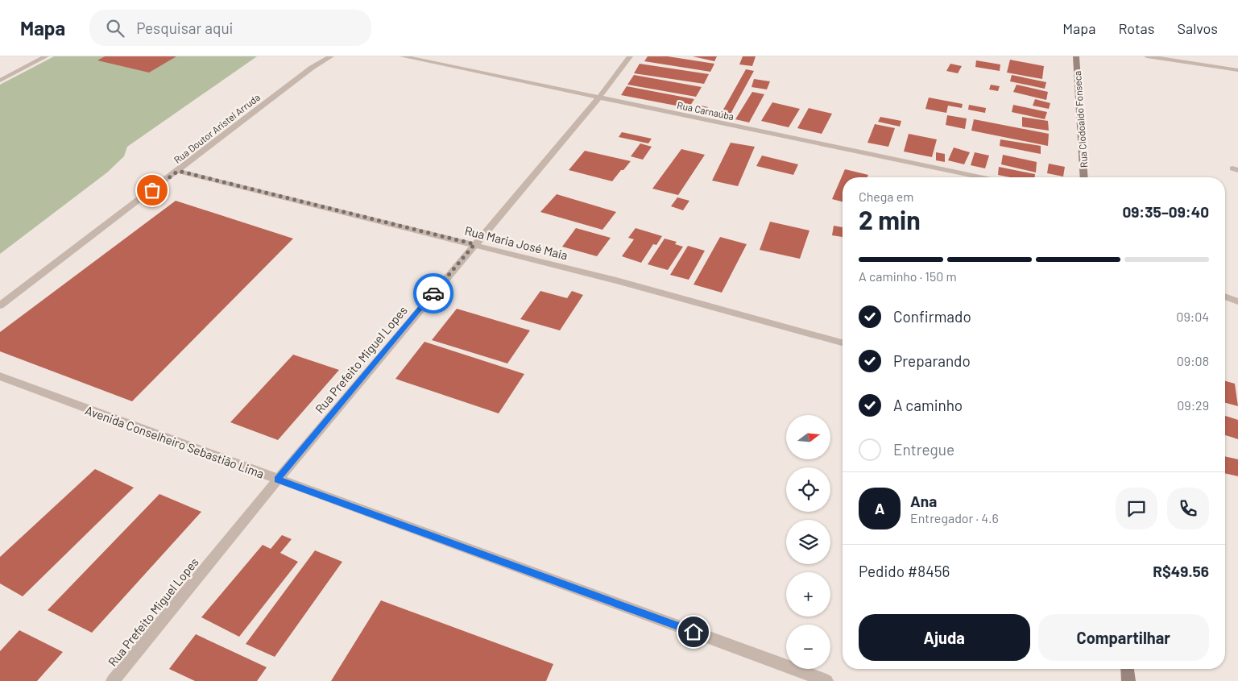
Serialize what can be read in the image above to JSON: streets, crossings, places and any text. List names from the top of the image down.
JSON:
{
  "streets": {
    "street": [
      "Rua Carnaúba",
      "Rua Clodoaldo Fonseca",
      "Rua Doutor Aristei Arruda",
      "Rua Maria José Maia",
      "Rua Prefeito Miguel Lopes",
      "Avenida Conselheiro Sebastião Lima"
    ]
  },
  "crossings": [
    ["Rua Carnaúba", "Rua Prefeito Miguel Lopes"],
    ["Rua Doutor Aristei Arruda", "Rua Maria José Maia"],
    ["Rua Maria José Maia", "Rua Prefeito Miguel Lopes"],
    ["Rua Prefeito Miguel Lopes", "Avenida Conselheiro Sebastião Lima"]
  ],
  "north": "right",
  "page": {
    "header": "Mapa",
    "search": "Pesquisar aqui",
    "nav": ["Mapa", "Rotas", "Salvos"],
    "heading": ["2 min", "Chega em", "09:35–09:40"],
    "panel": [
      "Ana",
      "Entregador · 4.6",
      "Pedido #8456",
      "R$49.56"
    ],
    "bar": "A caminho · 150 m",
    "list": [
      ["Confirmado", "09:04"],
      ["Preparando", "09:08"],
      ["A caminho", "09:29"],
      "Entregue"
    ],
    "map_buttons": ["+", "−"],
    "round": "A",
    "buttons": ["Ajuda", "Compartilhar"]
  }
}
